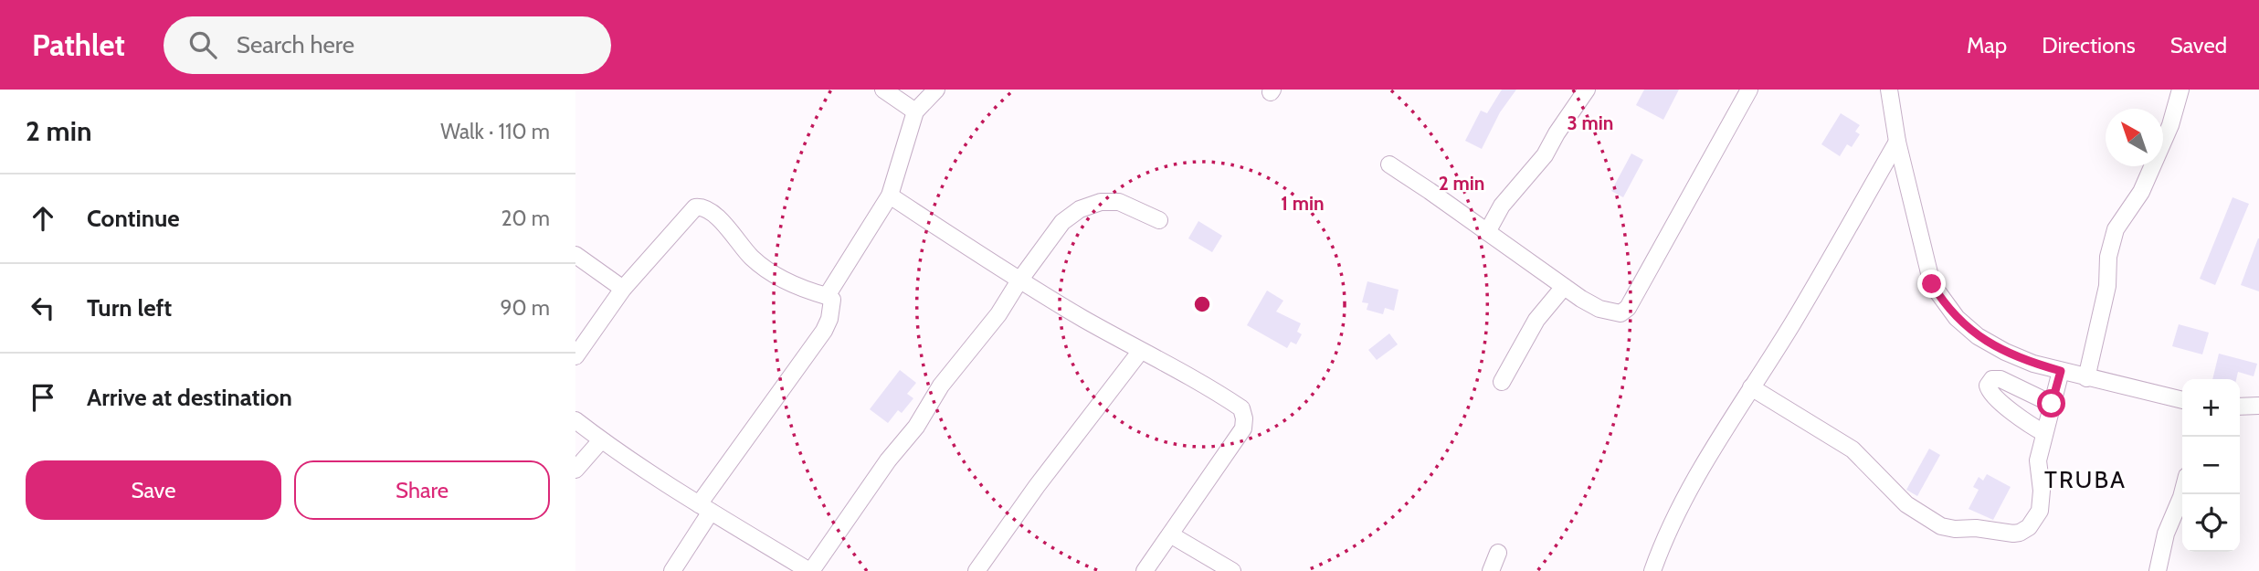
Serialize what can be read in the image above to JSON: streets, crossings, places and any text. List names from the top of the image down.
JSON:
{
  "districts": ["TRUBA"],
  "north": "top left",
  "page": {
    "header": "Pathlet",
    "search": "Search here",
    "nav": ["Map", "Directions", "Saved"],
    "heading": ["2 min", "Walk · 110 m"],
    "list": [
      ["Continue", "20 m"],
      ["Turn left", "90 m"],
      "Arrive at destination"
    ],
    "map_buttons": ["+", "−"],
    "buttons": ["Save", "Share"]
  },
  "rings": ["3 min", "2 min", "1 min"]
}
